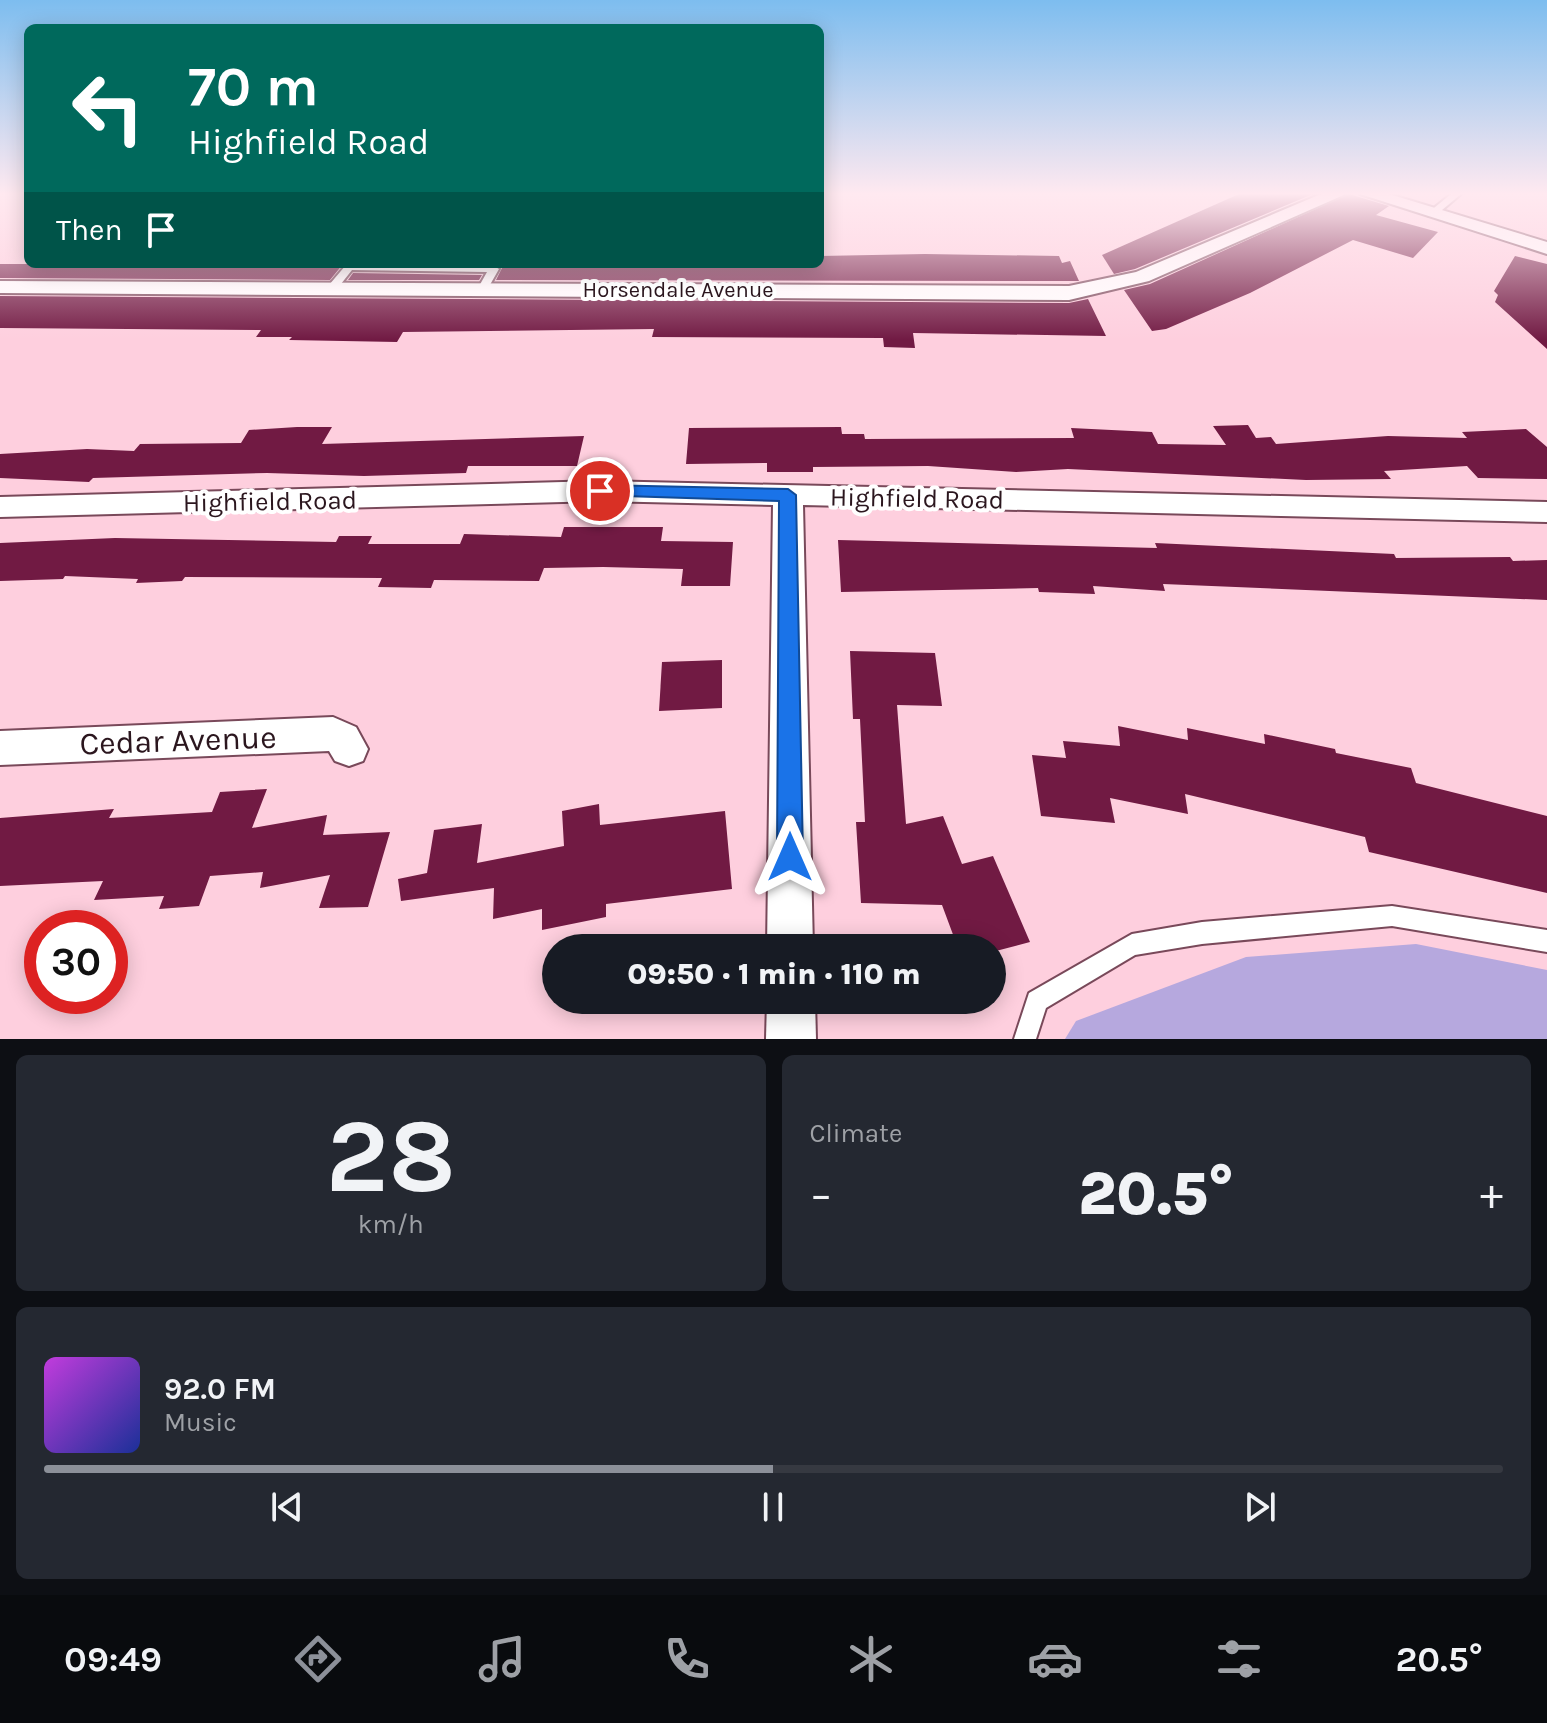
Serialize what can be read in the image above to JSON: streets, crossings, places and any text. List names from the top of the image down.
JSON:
{
  "streets": {
    "street": ["Horsendale Avenue", "Highfield Road", "Cedar Avenue"]
  },
  "page": {
    "turn": ["70 m", "Highfield Road"],
    "then": "Then",
    "limit": "30",
    "trip": "09:50 · 1 min · 110 m",
    "tile": [
      ["28", "km/h"],
      "Climate"
    ],
    "heat": ["−", "20.5°", "+"],
    "song": ["92.0 FM", "Music"],
    "tabs": ["09:49", "20.5°"]
  }
}
